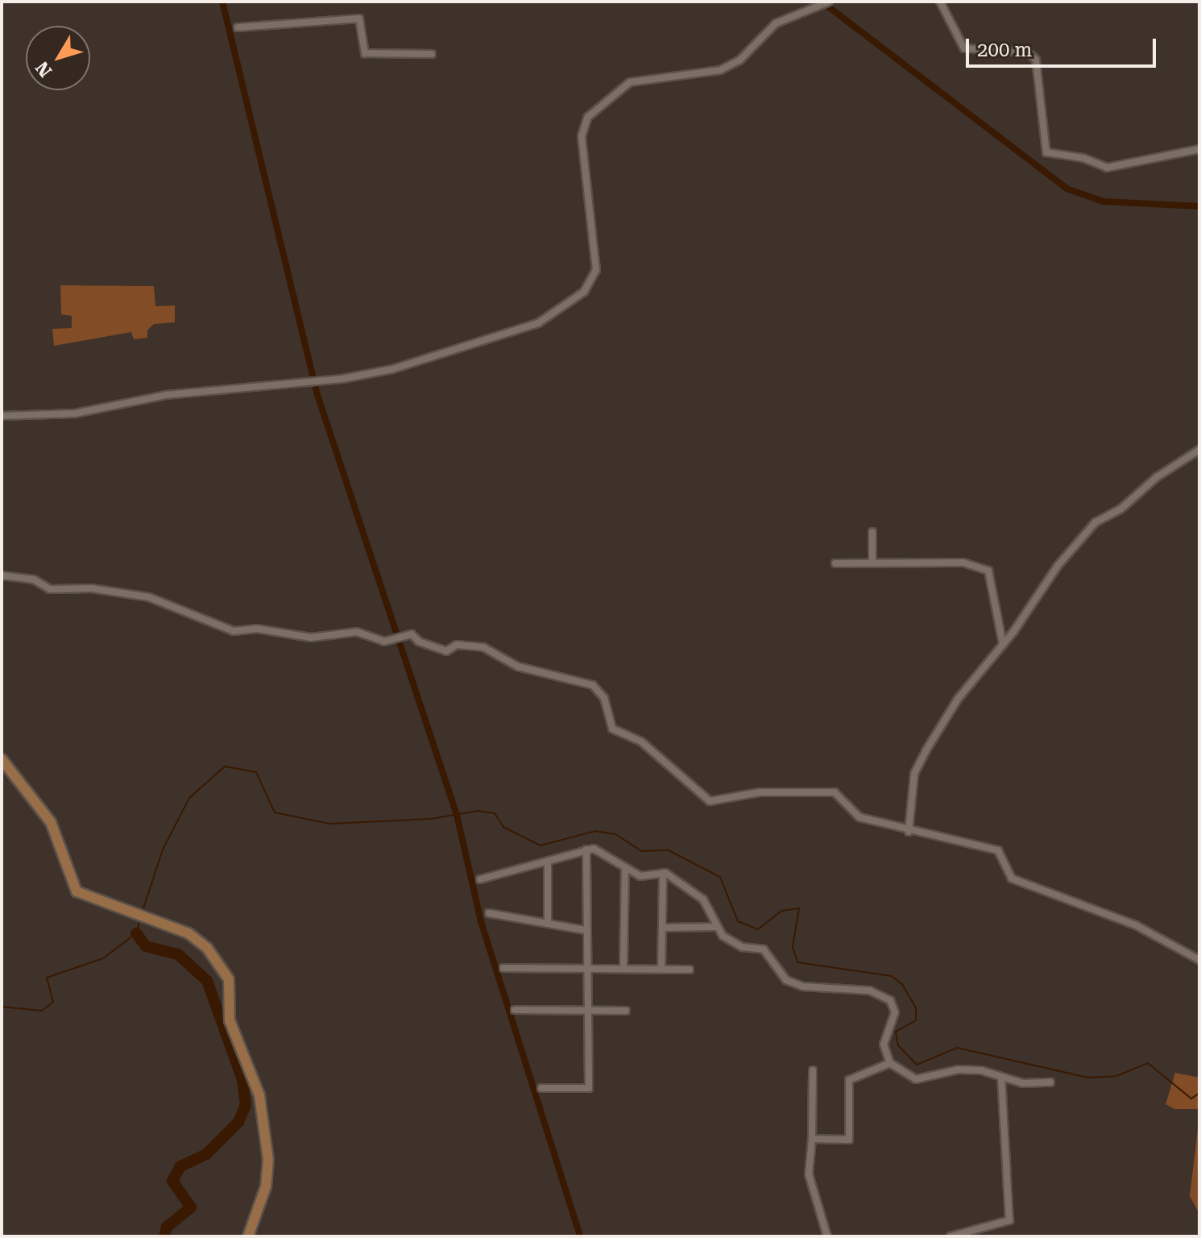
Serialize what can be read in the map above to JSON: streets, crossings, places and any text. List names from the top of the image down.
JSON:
{
  "scale_bar": "200 m",
  "north": "bottom left"
}
